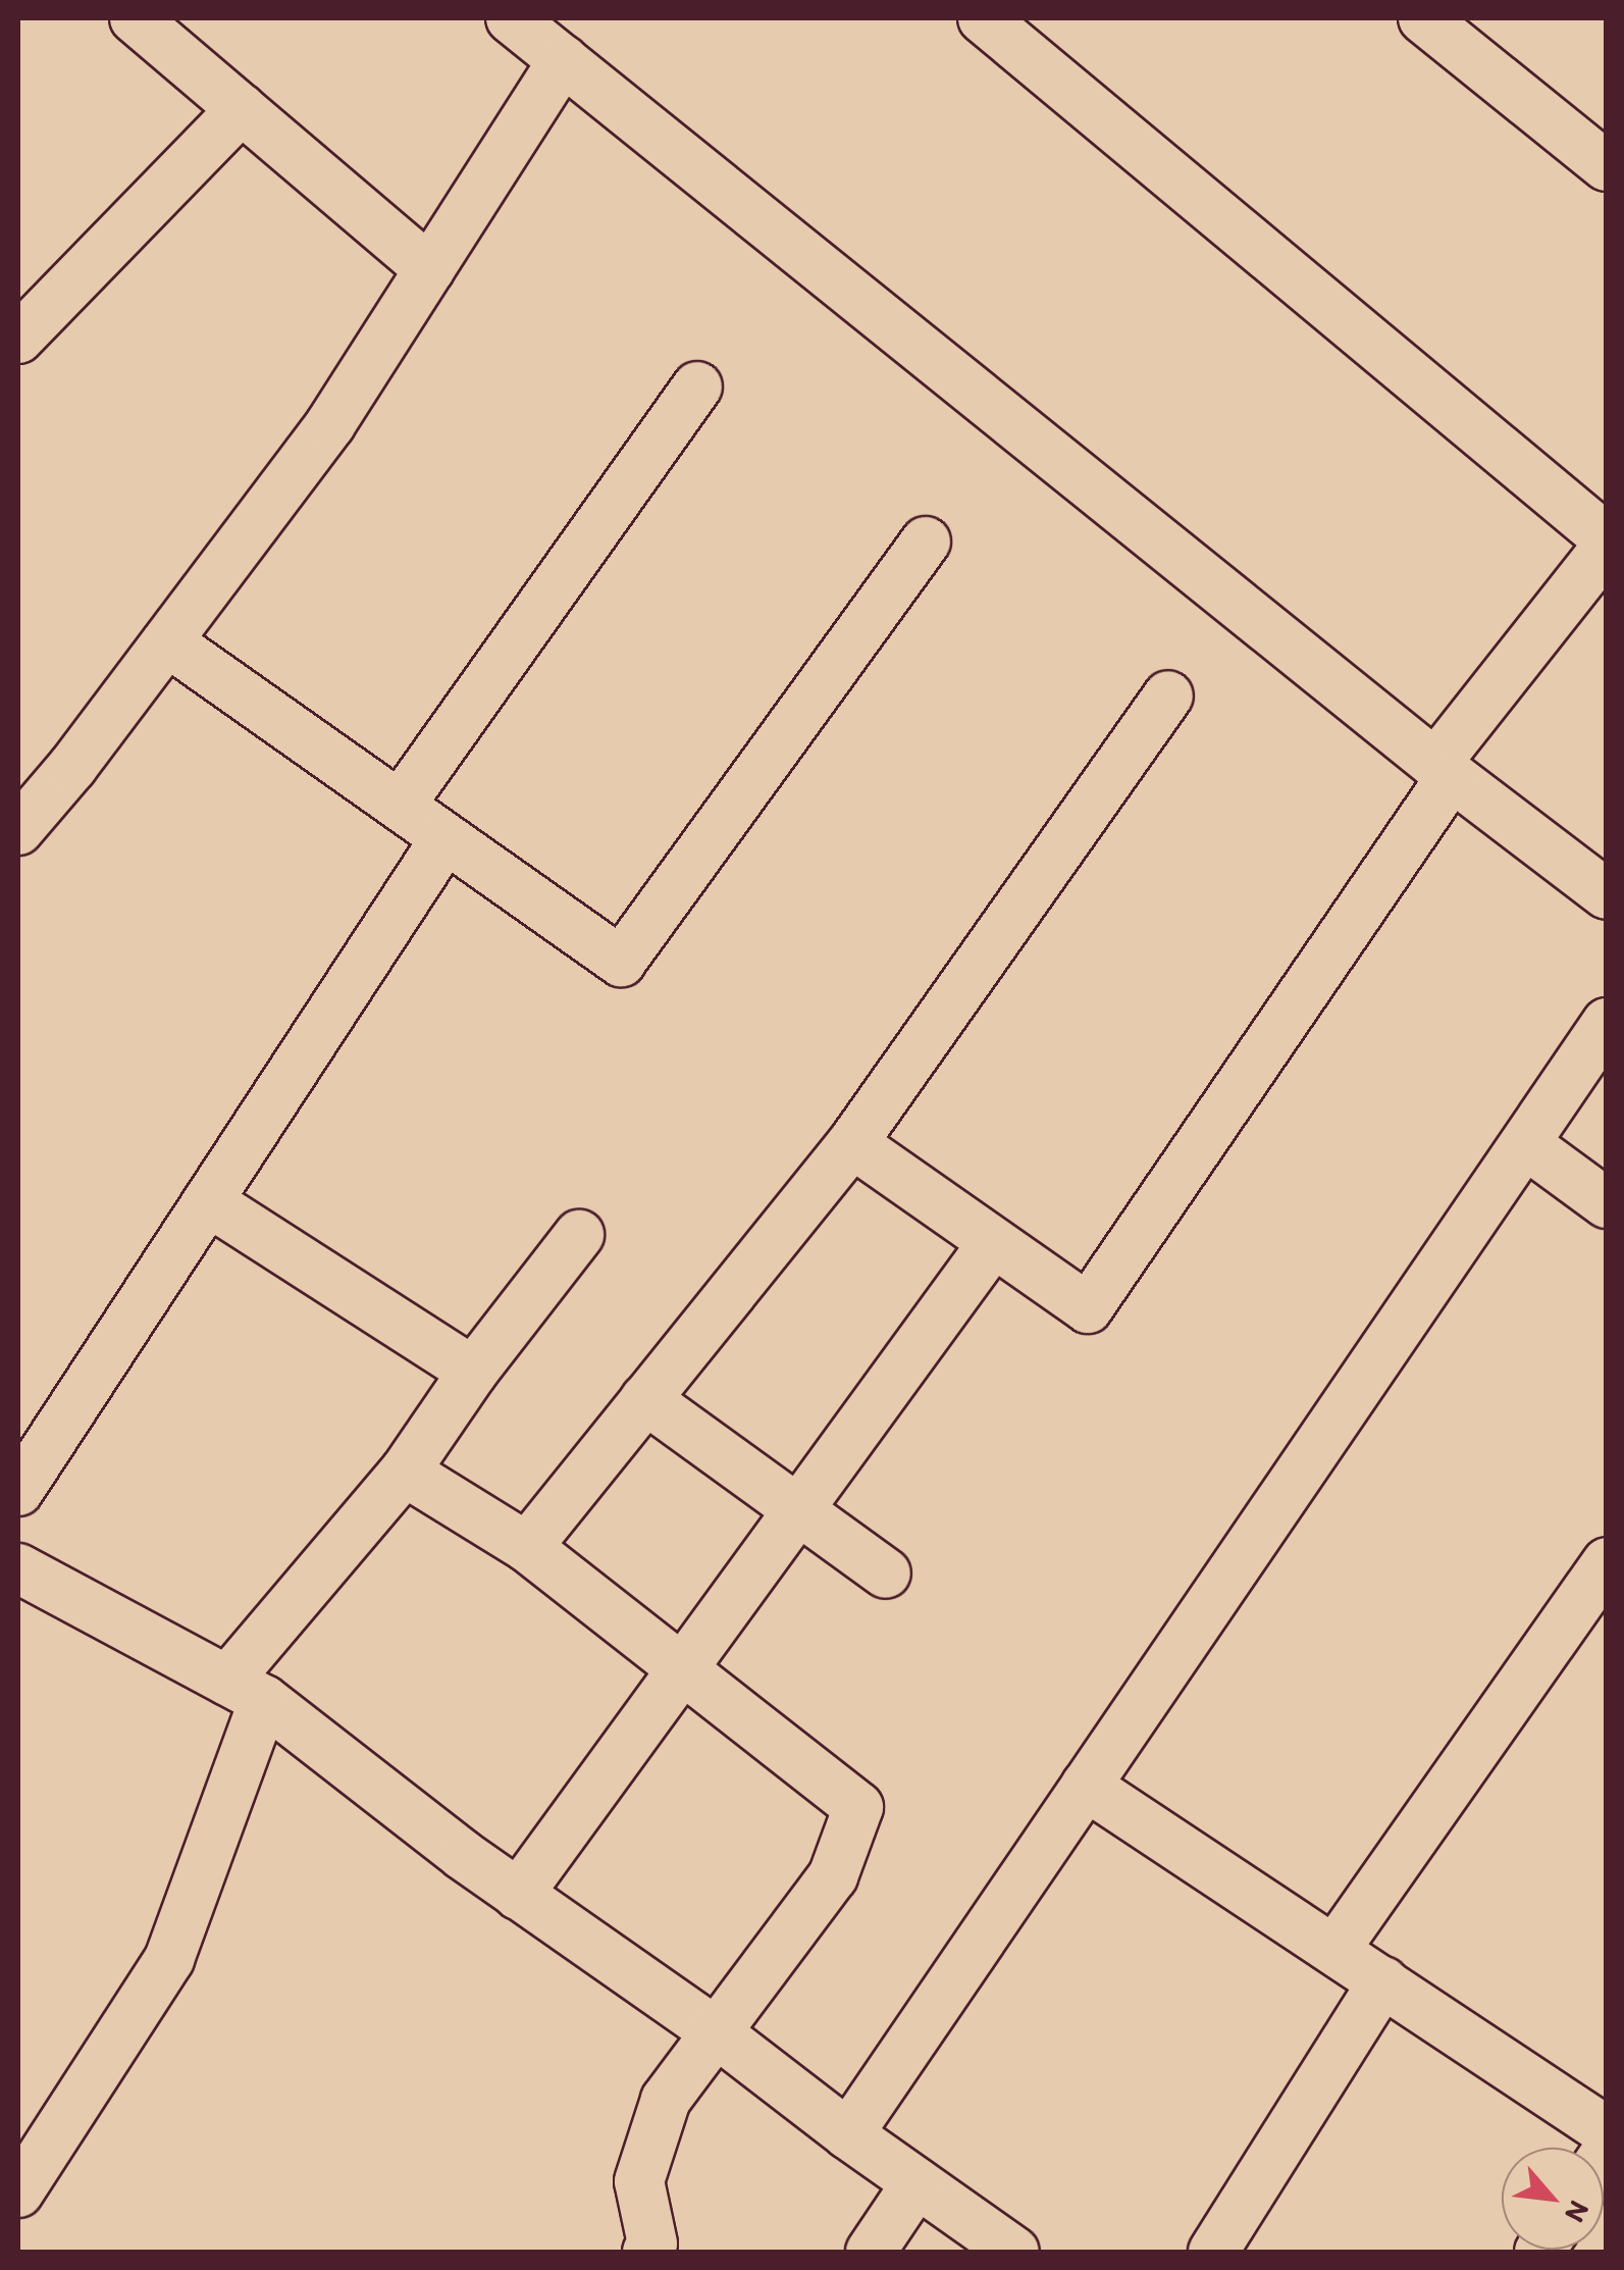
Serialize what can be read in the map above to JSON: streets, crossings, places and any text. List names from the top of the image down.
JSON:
{
  "north": "bottom right"
}
